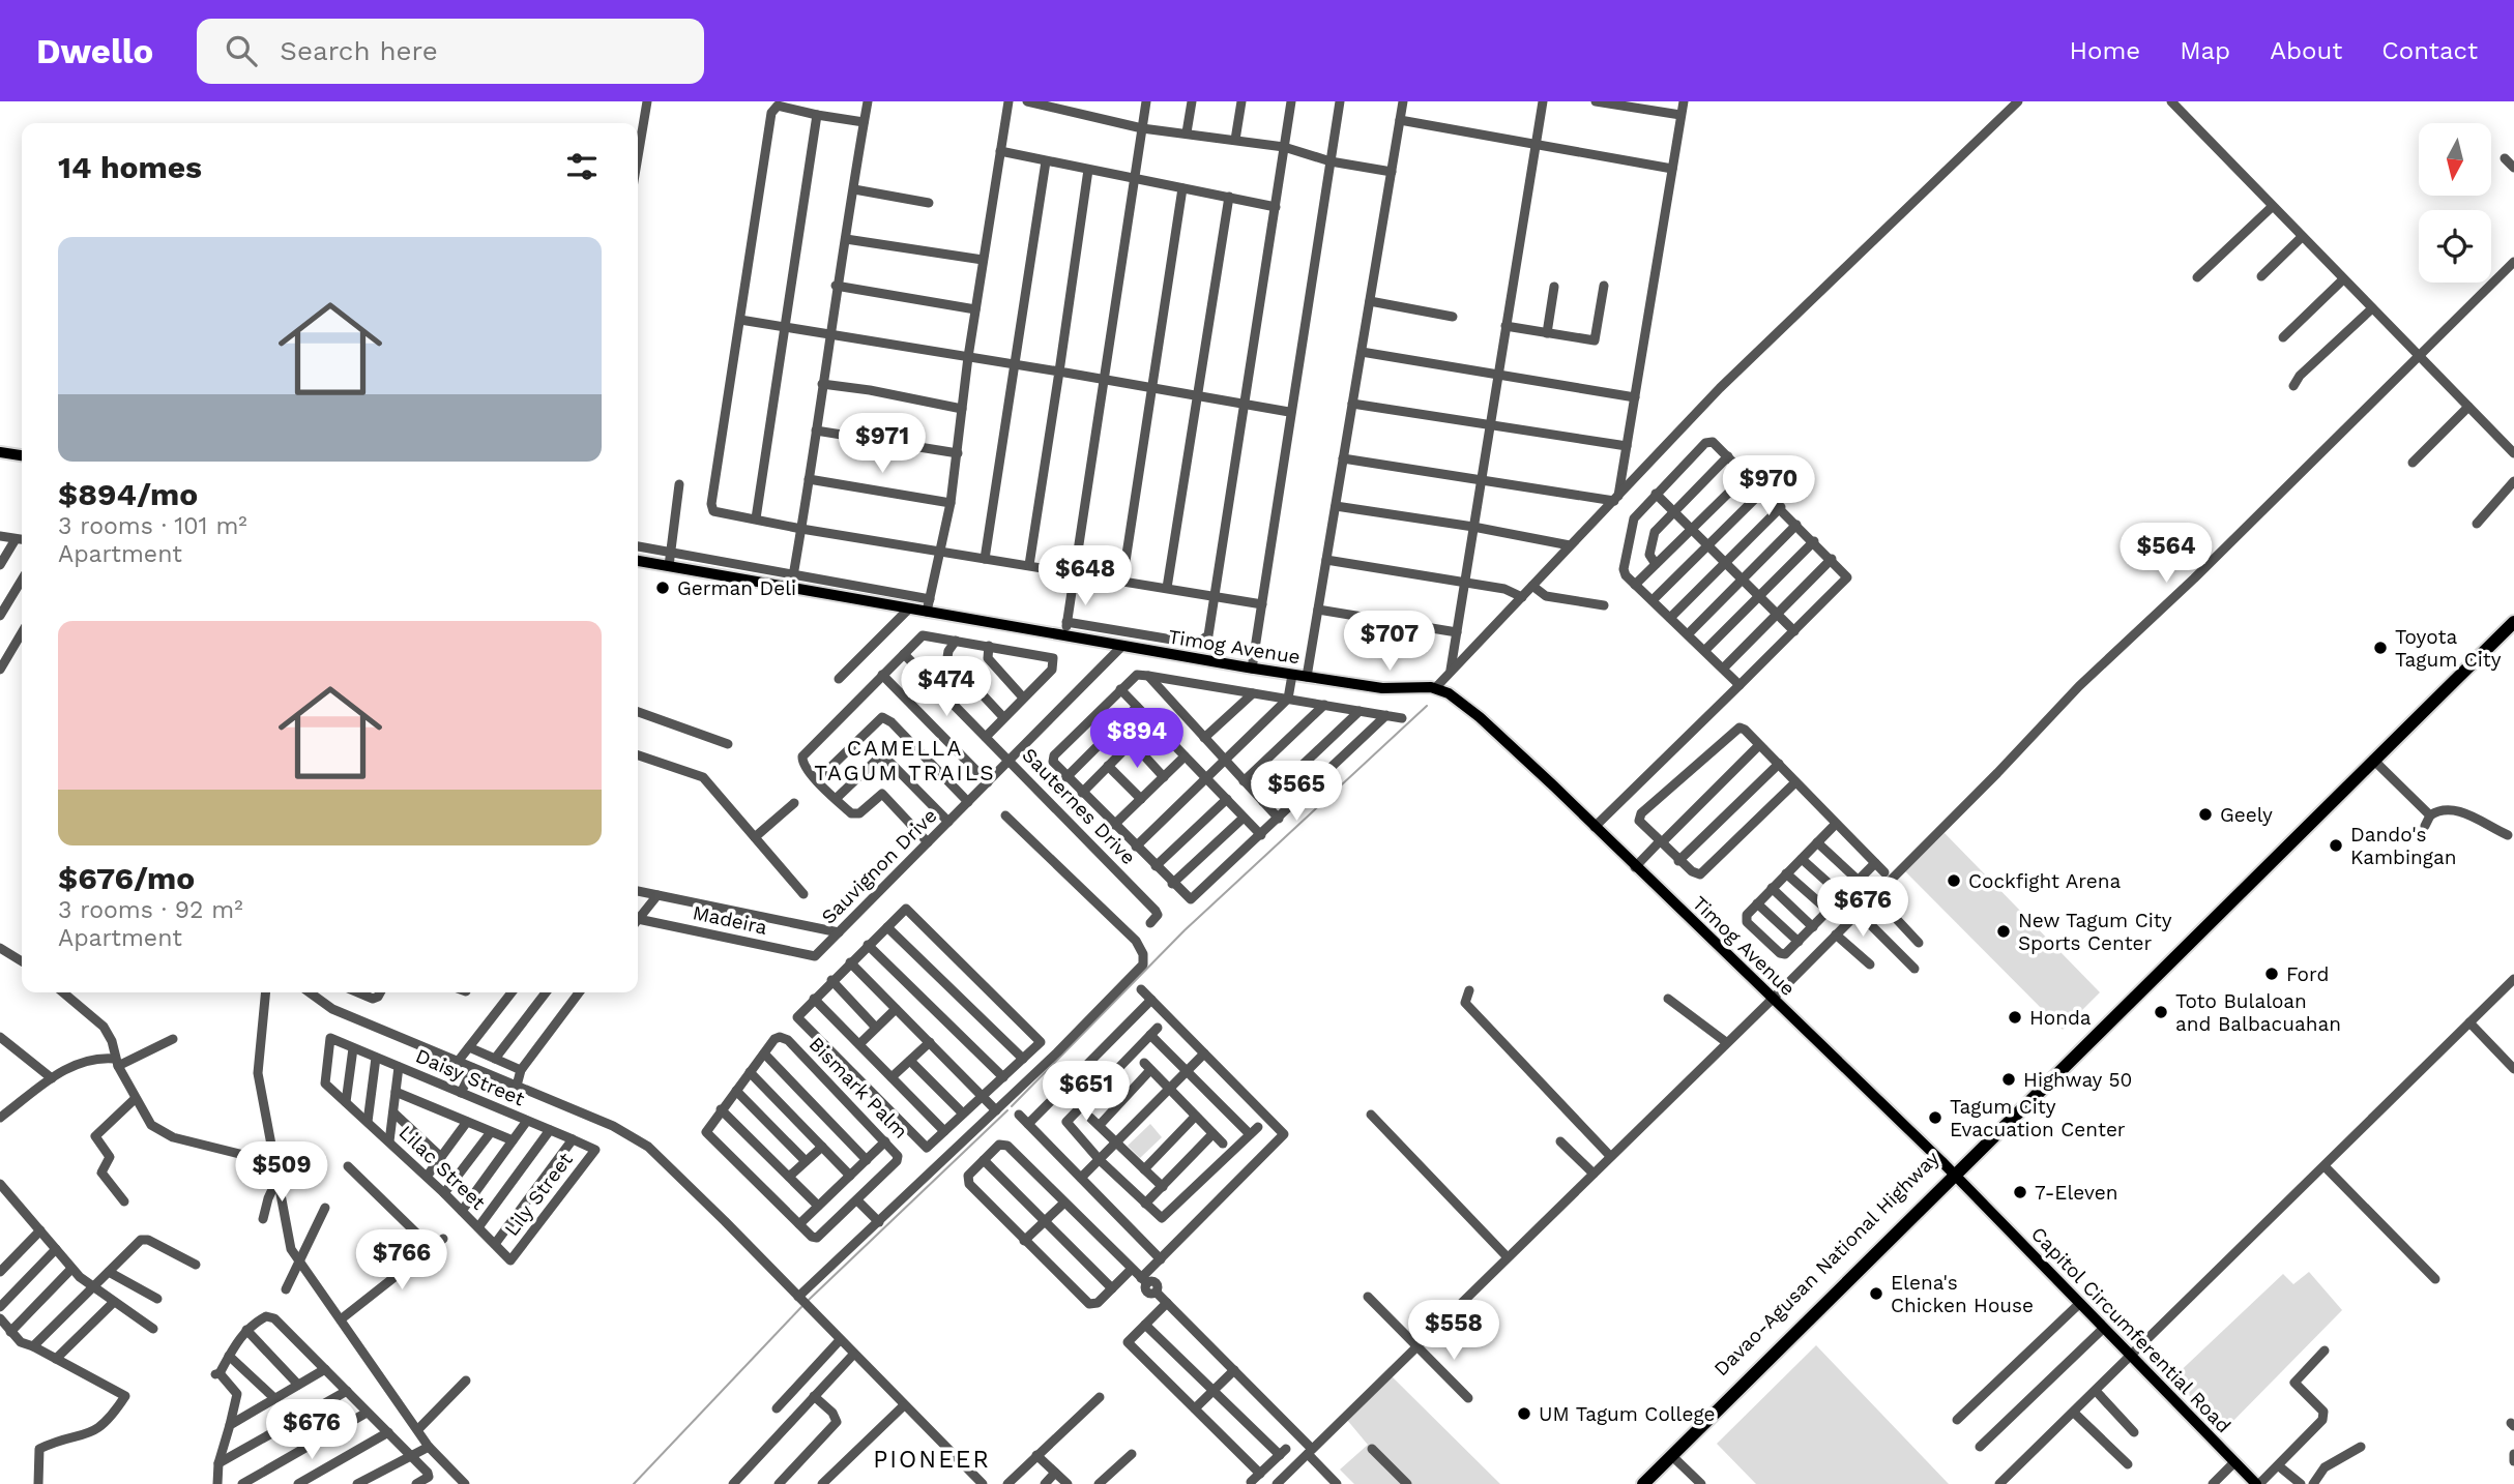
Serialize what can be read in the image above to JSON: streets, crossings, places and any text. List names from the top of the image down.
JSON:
{
  "streets": {
    "highway": ["Davao-Agusan National Highway"],
    "main road": ["Timog Avenue", "Capitol Circumferential Road"],
    "street": [
      "Sauternes Drive",
      "Sauvignon Drive",
      "Madeira",
      "Daisy Street",
      "Bismark Palm",
      "Lilac Street",
      "Lily Street"
    ]
  },
  "crossings": [
    ["Timog Avenue", "Sauvignon Drive"],
    ["Timog Avenue", "Davao-Agusan National Highway"],
    ["Timog Avenue", "Capitol Circumferential Road"],
    ["Sauternes Drive", "Sauvignon Drive"],
    ["Sauvignon Drive", "Madeira"],
    ["Daisy Street", "Lilac Street"],
    ["Daisy Street", "Lily Street"],
    ["Lilac Street", "Lily Street"],
    ["Davao-Agusan National Highway", "Capitol Circumferential Road"]
  ],
  "districts": ["CAMELLA TAGUM TRAILS", "PIONEER"],
  "places": [
    "German Deli",
    "Toyota Tagum City",
    "Geely",
    "Dando's Kambingan",
    "Cockfight Arena",
    "New Tagum City Sports Center",
    "Ford",
    "Toto Bulaloan and Balbacuahan",
    "Honda",
    "Highway 50",
    "Tagum City Evacuation Center",
    "7-Eleven",
    "Elena's Chicken House",
    "UM Tagum College"
  ],
  "north": "bottom",
  "page": {
    "header": "Dwello",
    "search": "Search here",
    "nav": [
      "Home",
      "Map",
      "About",
      "Contact"
    ],
    "heading": "14 homes",
    "list": [
      {
        "name": "$894/mo",
        "note": "3 rooms · 101 m² · Apartment"
      },
      {
        "name": "$676/mo",
        "note": "3 rooms · 92 m² · Apartment"
      }
    ],
    "price": [
      "$971",
      "$970",
      "$564",
      "$648",
      "$707",
      "$474",
      "$894",
      "$565",
      "$676",
      "$651",
      "$509",
      "$766",
      "$558",
      "$676"
    ]
  }
}
